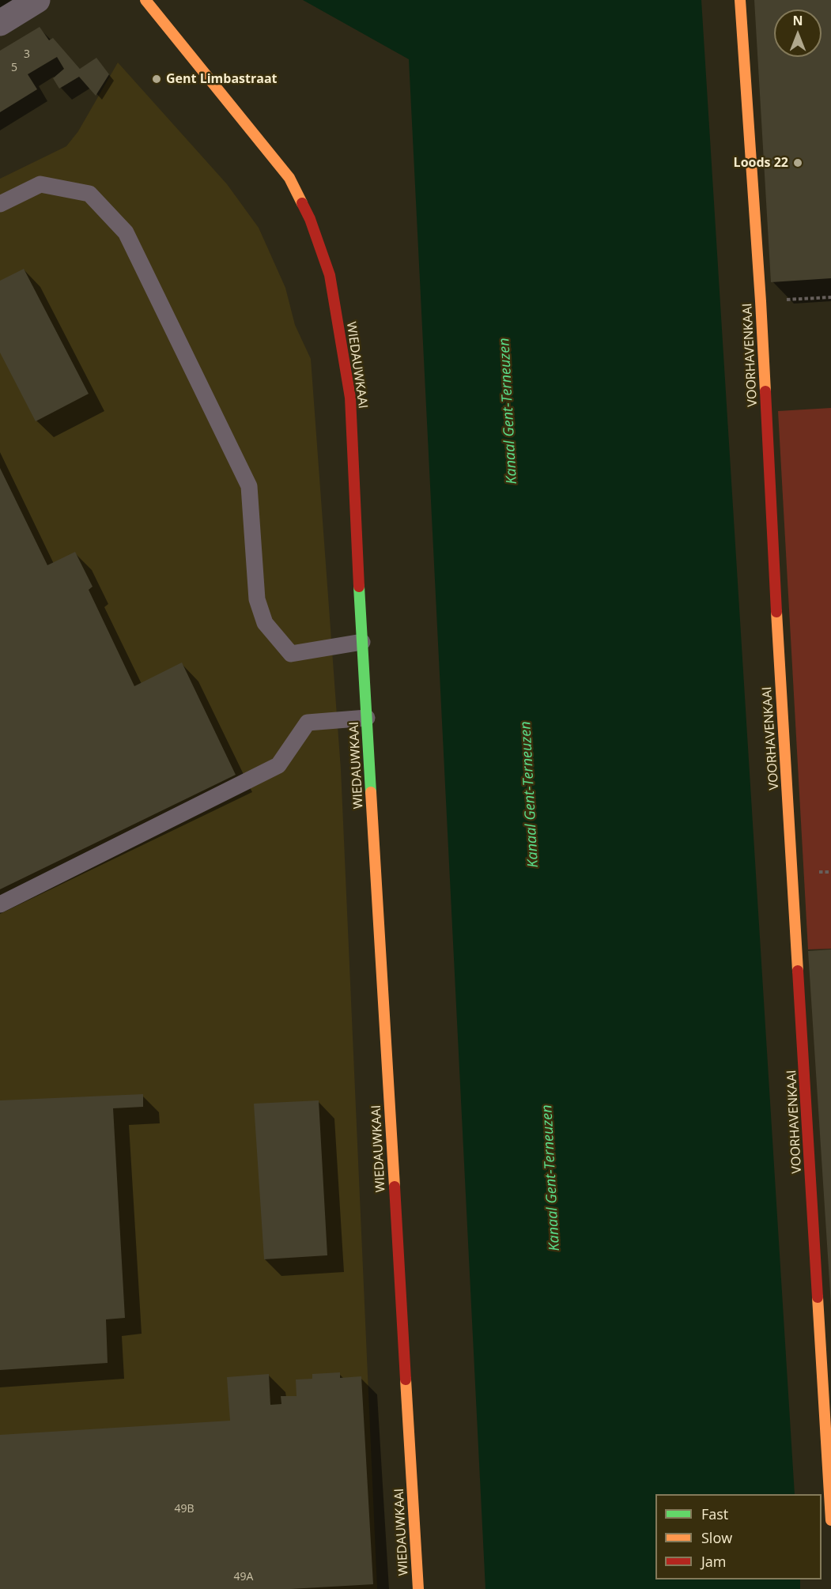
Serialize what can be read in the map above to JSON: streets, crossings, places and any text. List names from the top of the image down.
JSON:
{
  "streets": {
    "main road": ["VOORHAVENKAAI", "WIEDAUWKAAI"]
  },
  "water": ["Kanaal Gent-Terneuzen"],
  "places": ["Gent Limbastraat", "Loods 22"],
  "house_numbers": [
    "3",
    "5",
    "49B",
    "49A"
  ],
  "legend": ["Fast", "Slow", "Jam"],
  "north": "top"
}
